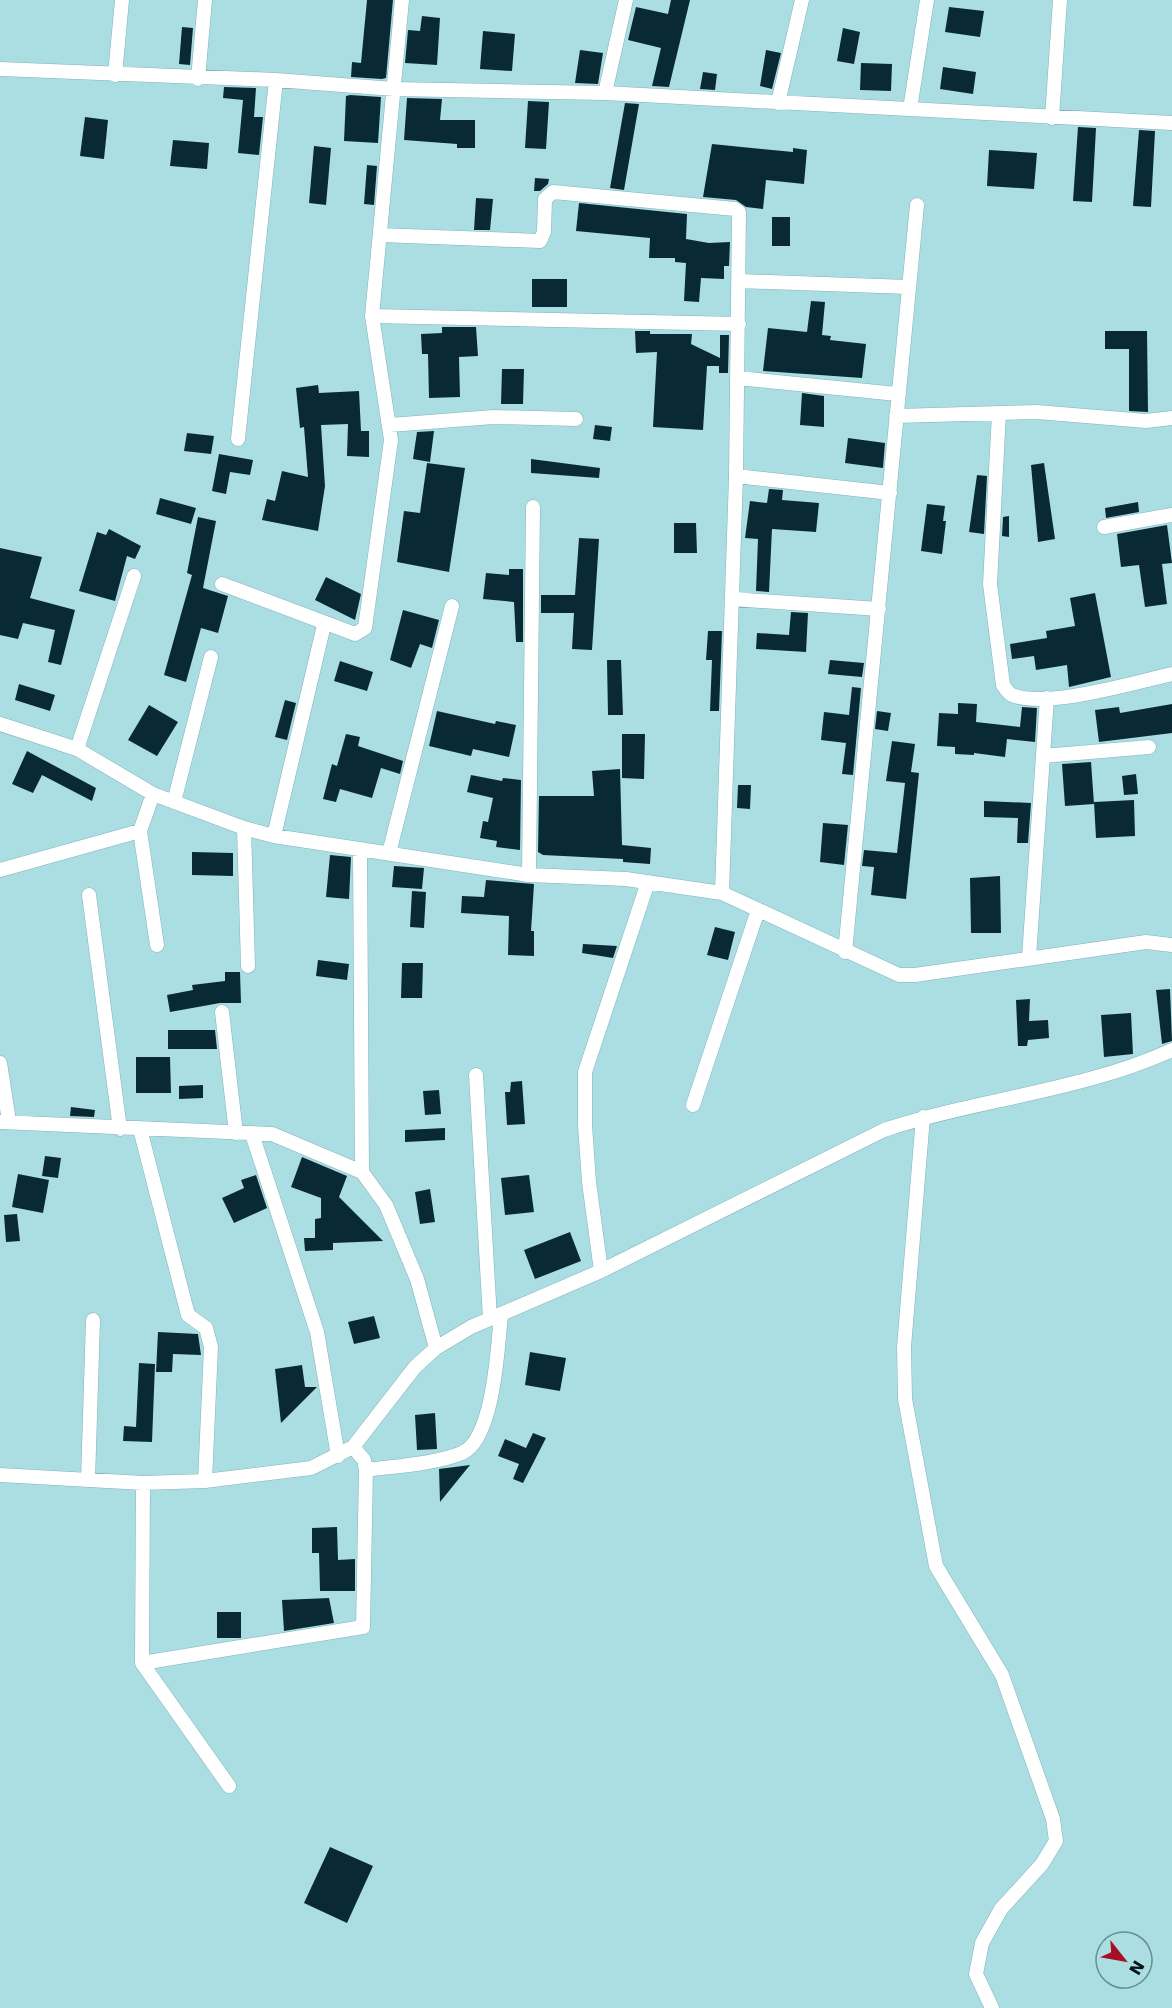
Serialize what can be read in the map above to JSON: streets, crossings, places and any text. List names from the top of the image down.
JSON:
{
  "north": "bottom right"
}
